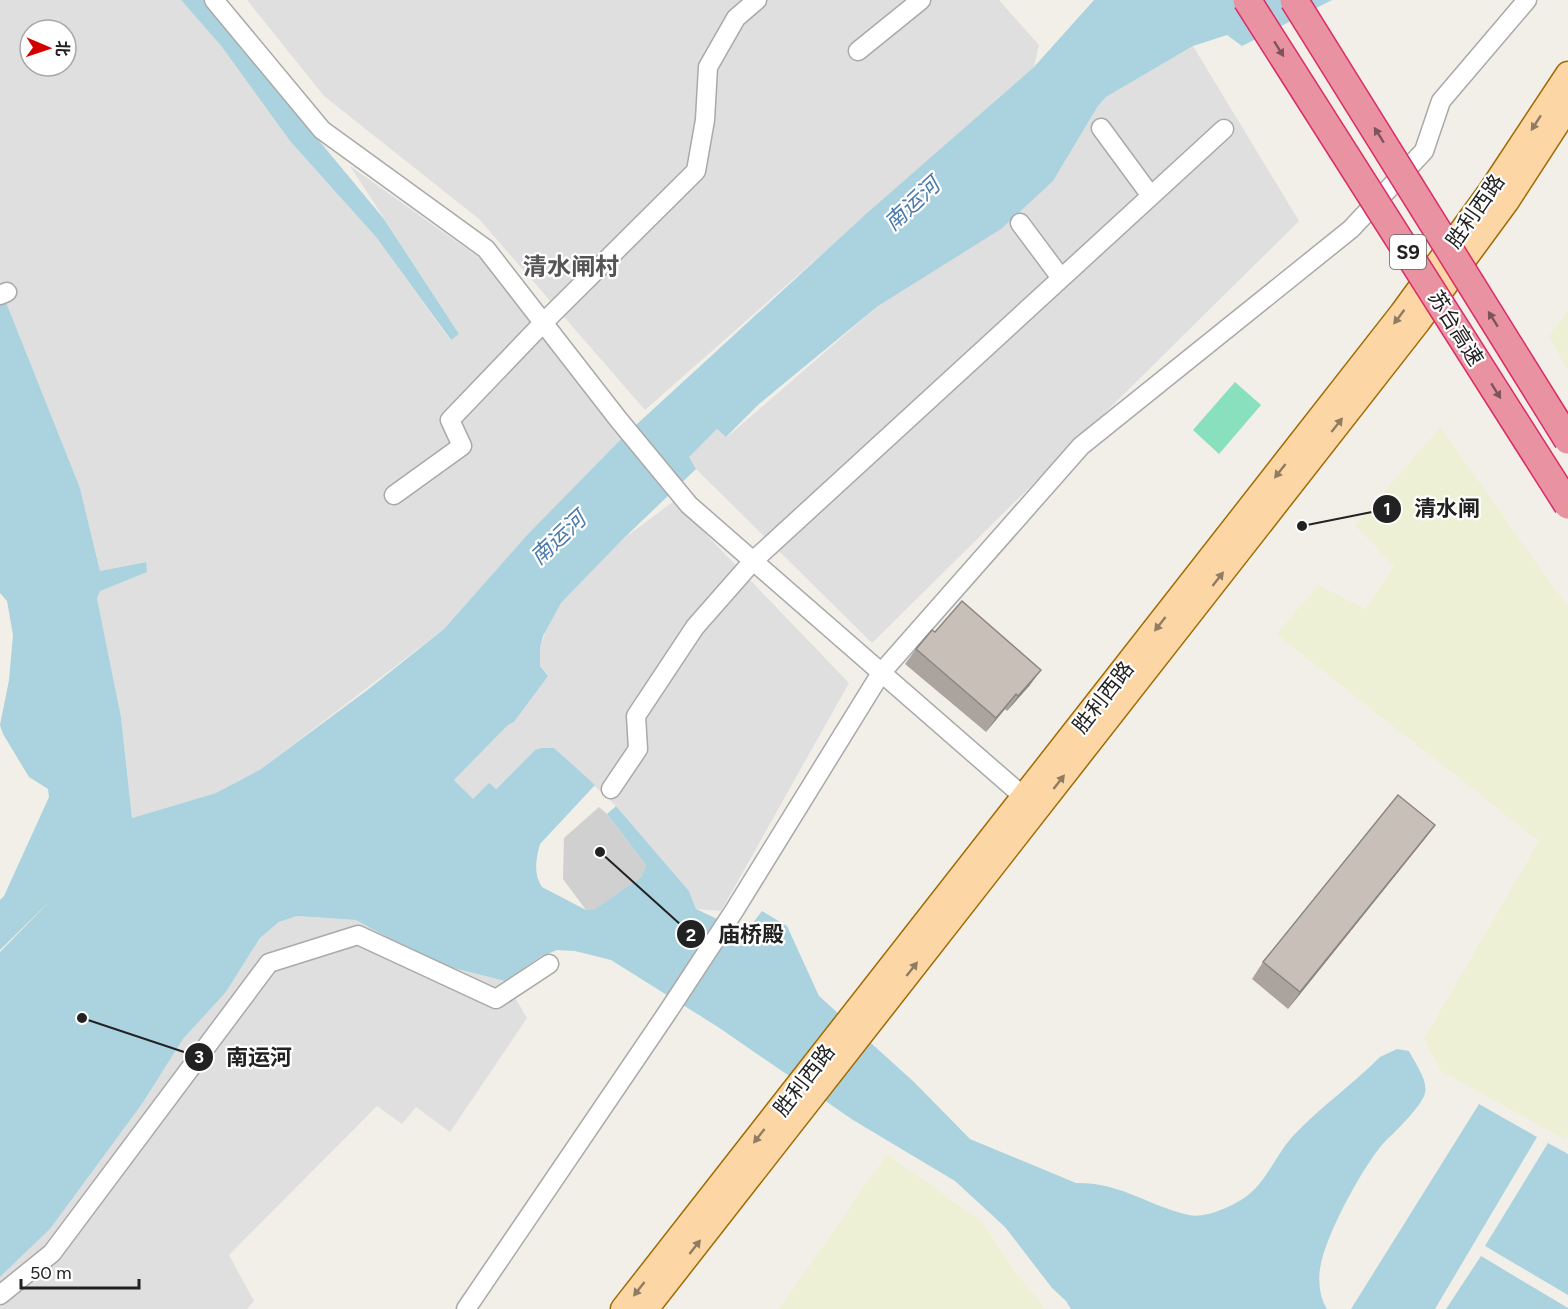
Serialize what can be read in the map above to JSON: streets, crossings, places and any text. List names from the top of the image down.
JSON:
{
  "streets": {
    "highway": ["S9", "苏台高速"],
    "main road": ["胜利西路"]
  },
  "districts": ["清水闸村"],
  "water": ["南运河"],
  "places": ["清水闸", "庙桥殿", "南运河"],
  "scale_bar": "50 m",
  "north": "right"
}
